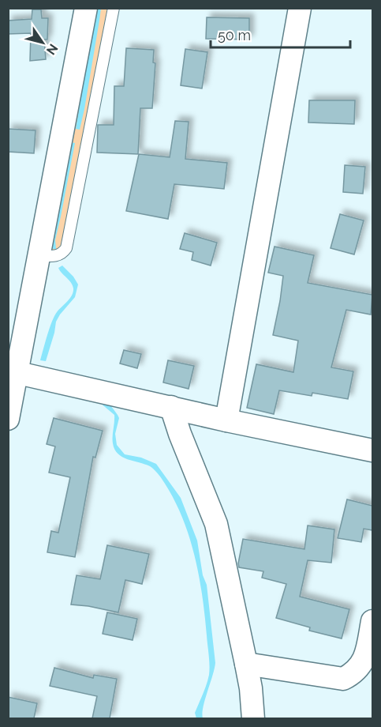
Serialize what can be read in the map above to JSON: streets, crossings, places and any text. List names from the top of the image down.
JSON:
{
  "scale_bar": "50 m",
  "north": "bottom right"
}
